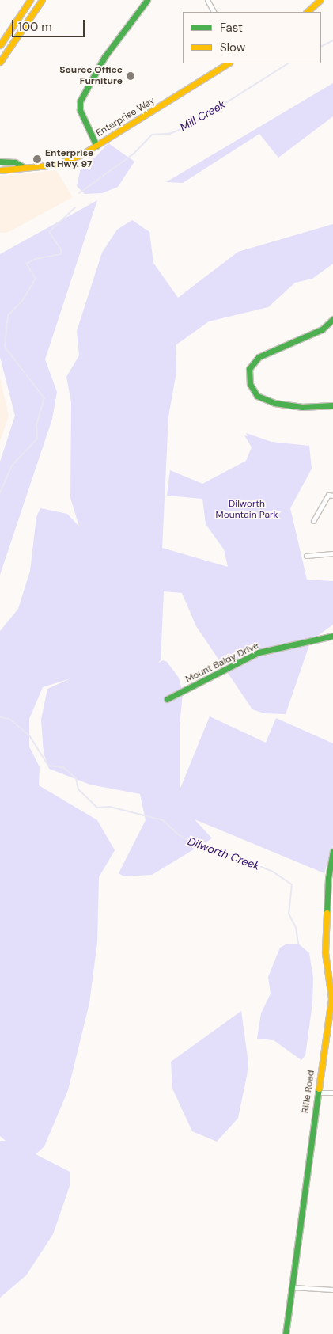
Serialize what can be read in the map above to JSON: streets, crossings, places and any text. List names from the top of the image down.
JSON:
{
  "streets": {
    "main road": ["Enterprise Way", "Mount Baldy Drive", "Rifle Road"]
  },
  "water": ["Mill Creek", "Dilworth Creek"],
  "parks": ["Dilworth Mountain Park"],
  "places": ["Source Office Furniture", "Enterprise at Hwy. 97"],
  "legend": ["Fast", "Slow"],
  "scale_bar": "100 m"
}
